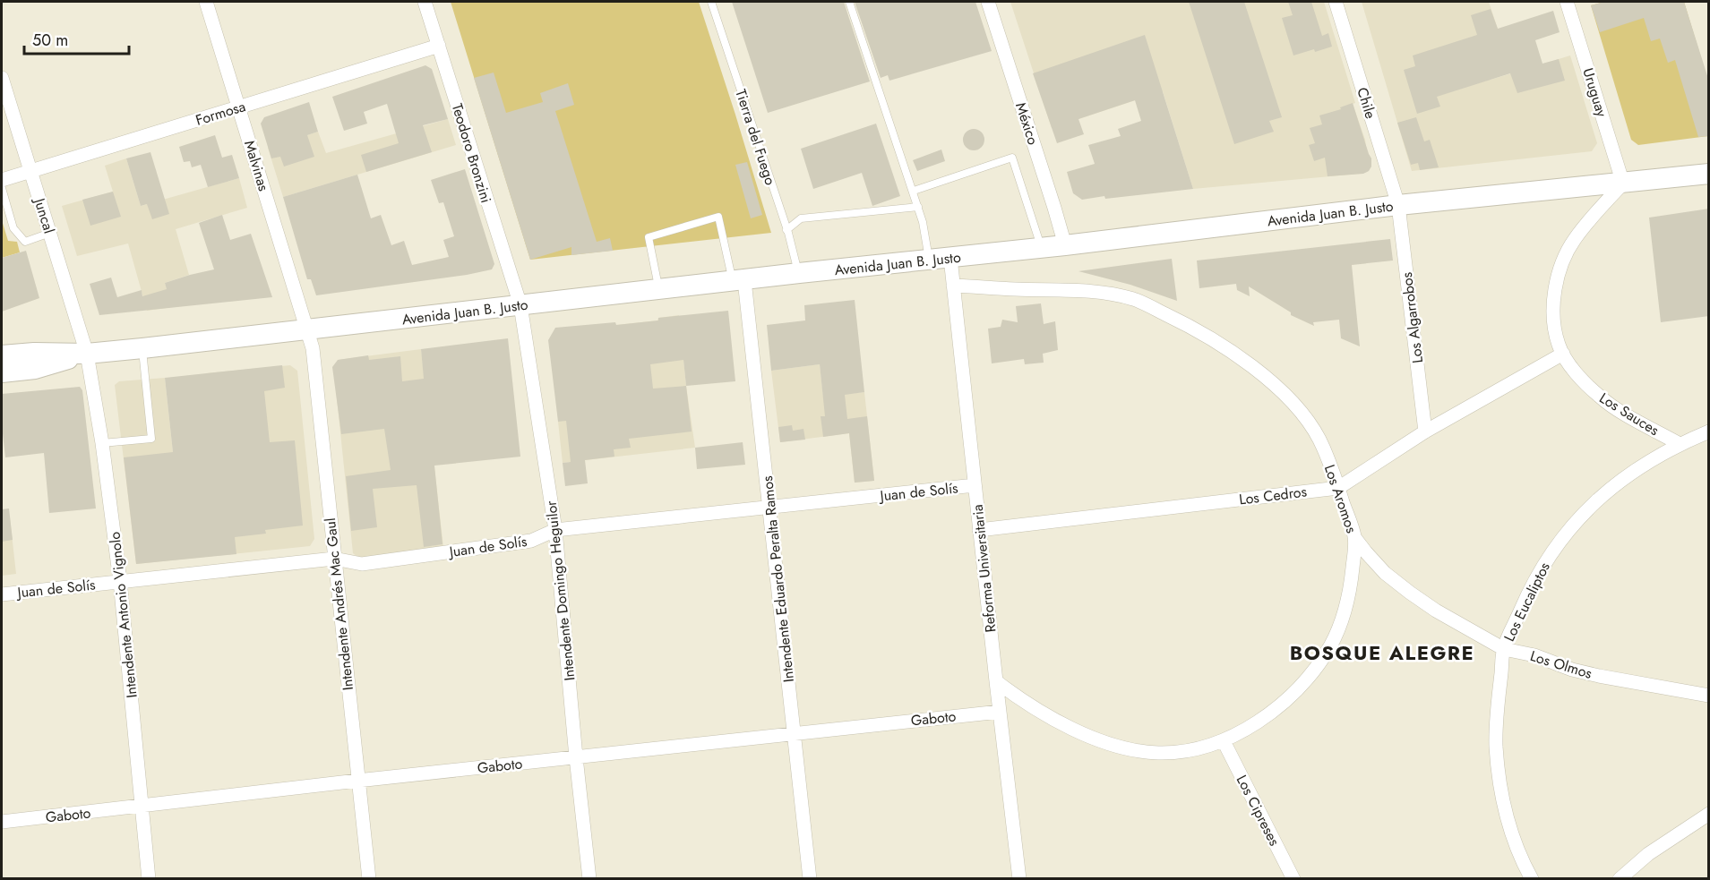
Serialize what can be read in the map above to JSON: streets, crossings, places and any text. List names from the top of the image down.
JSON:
{
  "streets": {
    "main road": ["Avenida Juan B. Justo"],
    "street": [
      "Uruguay",
      "Chile",
      "Formosa",
      "México",
      "Teodoro Bronzini",
      "Malvinas",
      "Juncal",
      "Los Algarrobos",
      "Los Sauces",
      "Juan de Solís",
      "Los Cedros",
      "Los Aromos",
      "Reforma Universitaria",
      "Intendente Eduardo Peralta Ramos",
      "Intendente Domingo Heguilor",
      "Los Eucaliptos",
      "Intendente Andrés Mac Gaul",
      "Intendente Antonio Vignolo",
      "Los Olmos",
      "Gaboto",
      "Los Cipreses"
    ],
    "lane": ["Tierra del Fuego"]
  },
  "crossings": [
    ["Uruguay", "Avenida Juan B. Justo"],
    ["Uruguay", "Los Sauces"],
    ["Chile", "Avenida Juan B. Justo"],
    ["Chile", "Los Algarrobos"],
    ["Formosa", "Teodoro Bronzini"],
    ["Formosa", "Malvinas"],
    ["Formosa", "Juncal"],
    ["México", "Avenida Juan B. Justo"],
    ["Tierra del Fuego", "Avenida Juan B. Justo"],
    ["Teodoro Bronzini", "Avenida Juan B. Justo"],
    ["Teodoro Bronzini", "Intendente Domingo Heguilor"],
    ["Malvinas", "Avenida Juan B. Justo"],
    ["Malvinas", "Intendente Andrés Mac Gaul"],
    ["Avenida Juan B. Justo", "Juncal"],
    ["Avenida Juan B. Justo", "Los Algarrobos"],
    ["Avenida Juan B. Justo", "Los Sauces"],
    ["Avenida Juan B. Justo", "Reforma Universitaria"],
    ["Avenida Juan B. Justo", "Intendente Eduardo Peralta Ramos"],
    ["Avenida Juan B. Justo", "Intendente Domingo Heguilor"],
    ["Avenida Juan B. Justo", "Intendente Andrés Mac Gaul"],
    ["Avenida Juan B. Justo", "Intendente Antonio Vignolo"],
    ["Juncal", "Intendente Antonio Vignolo"],
    ["Los Algarrobos", "Los Cedros"],
    ["Los Sauces", "Los Cedros"],
    ["Los Sauces", "Los Eucaliptos"],
    ["Juan de Solís", "Reforma Universitaria"],
    ["Juan de Solís", "Intendente Eduardo Peralta Ramos"],
    ["Juan de Solís", "Intendente Domingo Heguilor"],
    ["Juan de Solís", "Intendente Andrés Mac Gaul"],
    ["Juan de Solís", "Intendente Antonio Vignolo"],
    ["Los Cedros", "Los Aromos"],
    ["Los Cedros", "Reforma Universitaria"],
    ["Los Aromos", "Reforma Universitaria"],
    ["Los Aromos", "Los Olmos"],
    ["Los Aromos", "Los Cipreses"],
    ["Reforma Universitaria", "Gaboto"],
    ["Intendente Eduardo Peralta Ramos", "Gaboto"],
    ["Intendente Domingo Heguilor", "Gaboto"],
    ["Los Eucaliptos", "Los Olmos"],
    ["Intendente Andrés Mac Gaul", "Gaboto"],
    ["Intendente Antonio Vignolo", "Gaboto"]
  ],
  "districts": ["BOSQUE ALEGRE"],
  "scale_bar": "50 m"
}
